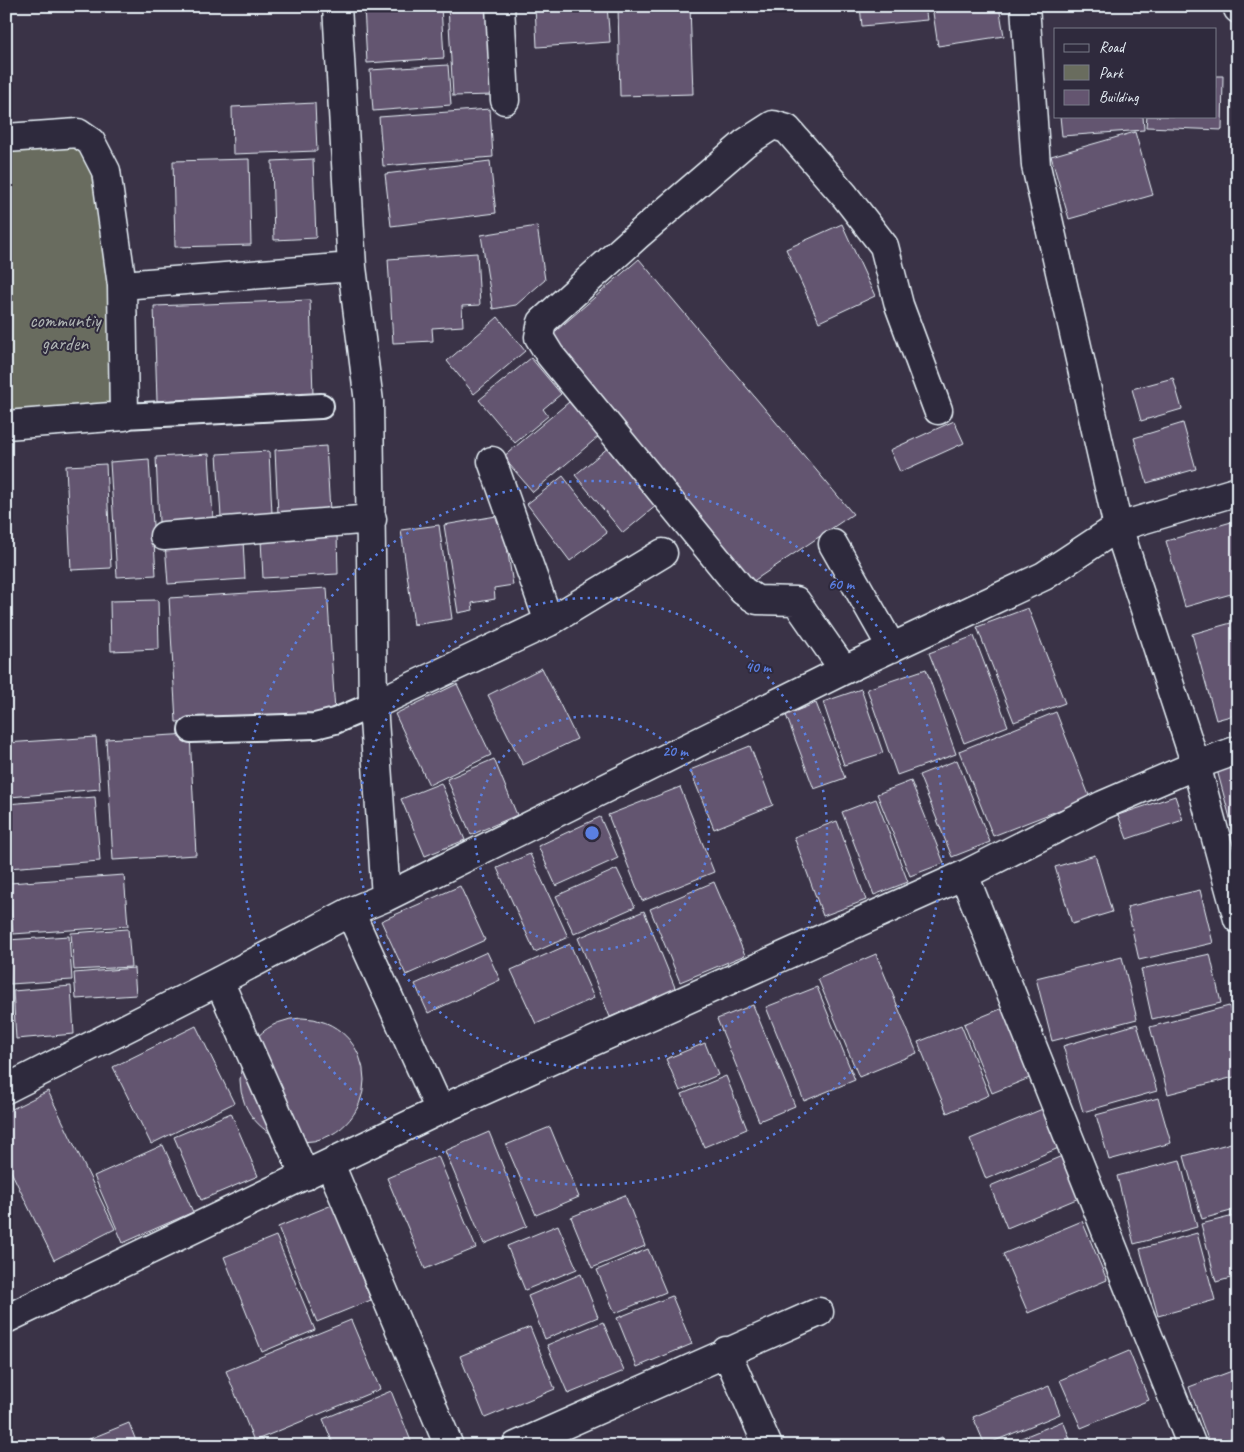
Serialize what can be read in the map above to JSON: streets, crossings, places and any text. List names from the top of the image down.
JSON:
{
  "parks": ["communtiy garden"],
  "legend": ["Road", "Park", "Building"],
  "rings": ["60 m", "40 m", "20 m"]
}
